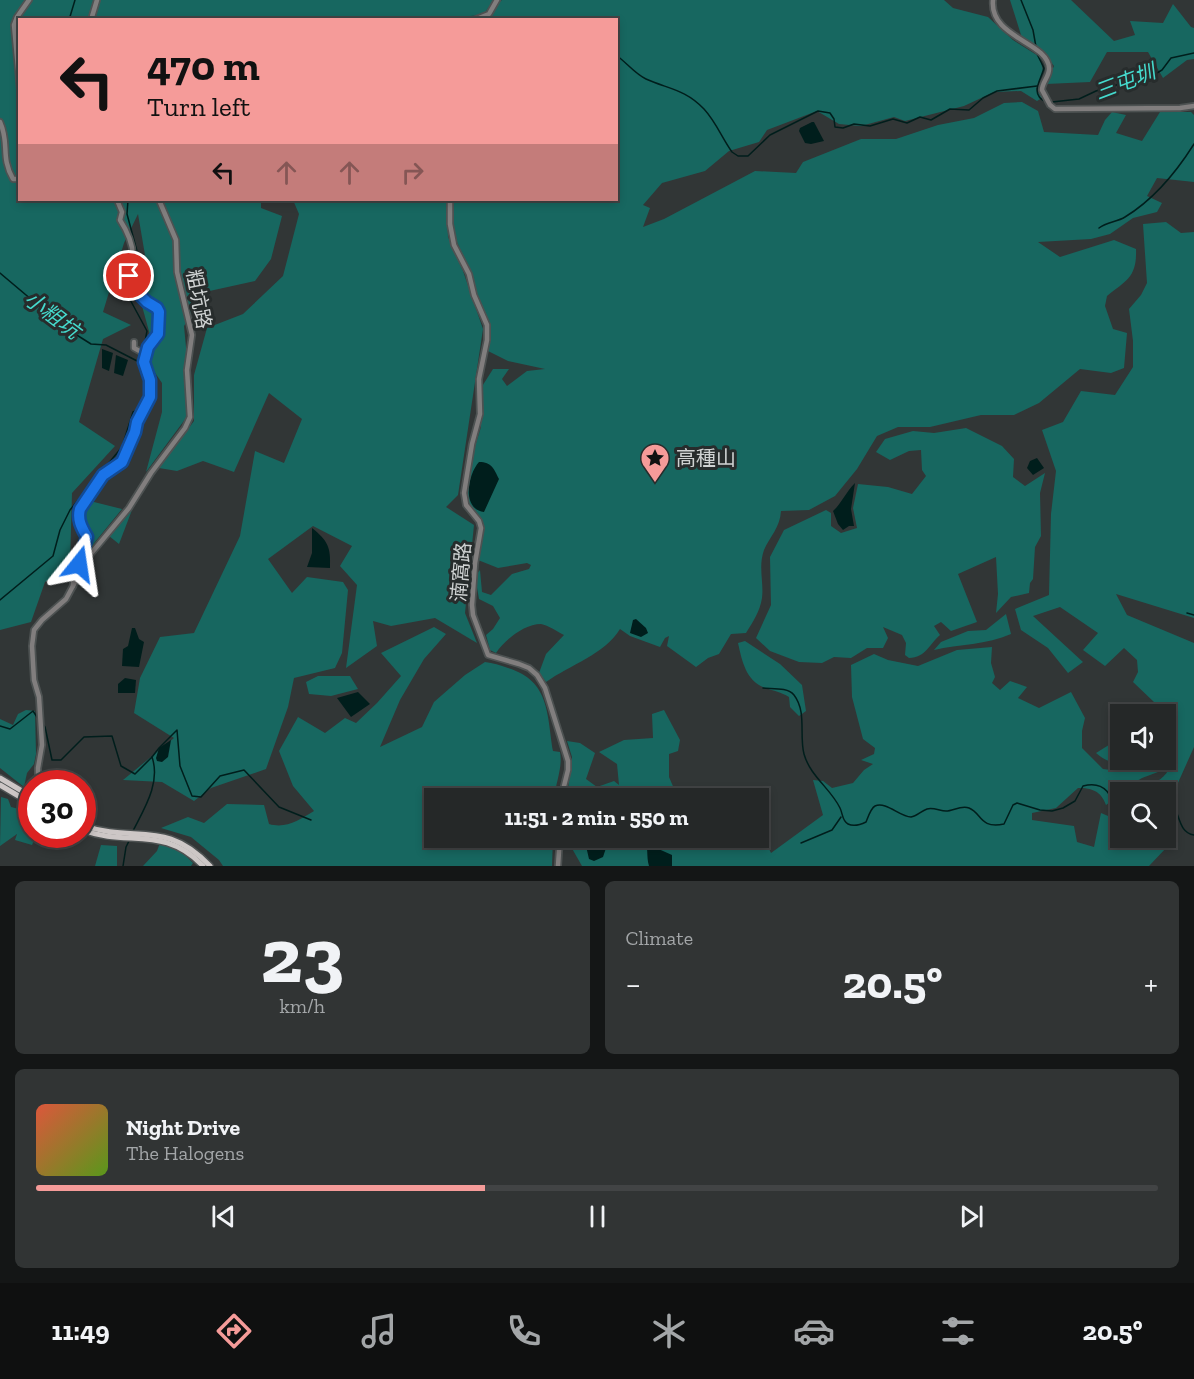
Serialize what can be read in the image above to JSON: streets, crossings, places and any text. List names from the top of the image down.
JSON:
{
  "streets": {
    "street": ["粗坑路", "湳窩路"]
  },
  "water": ["三屯圳", "小粗坑"],
  "places": {
    "place": ["高種山"]
  },
  "page": {
    "turn": ["470 m", "Turn left"],
    "limit": "30",
    "trip": "11:51 · 2 min · 550 m",
    "tile": [
      ["23", "km/h"],
      "Climate"
    ],
    "heat": ["−", "20.5°", "+"],
    "song": ["Night Drive", "The Halogens"],
    "tabs": ["11:49", "20.5°"]
  }
}
